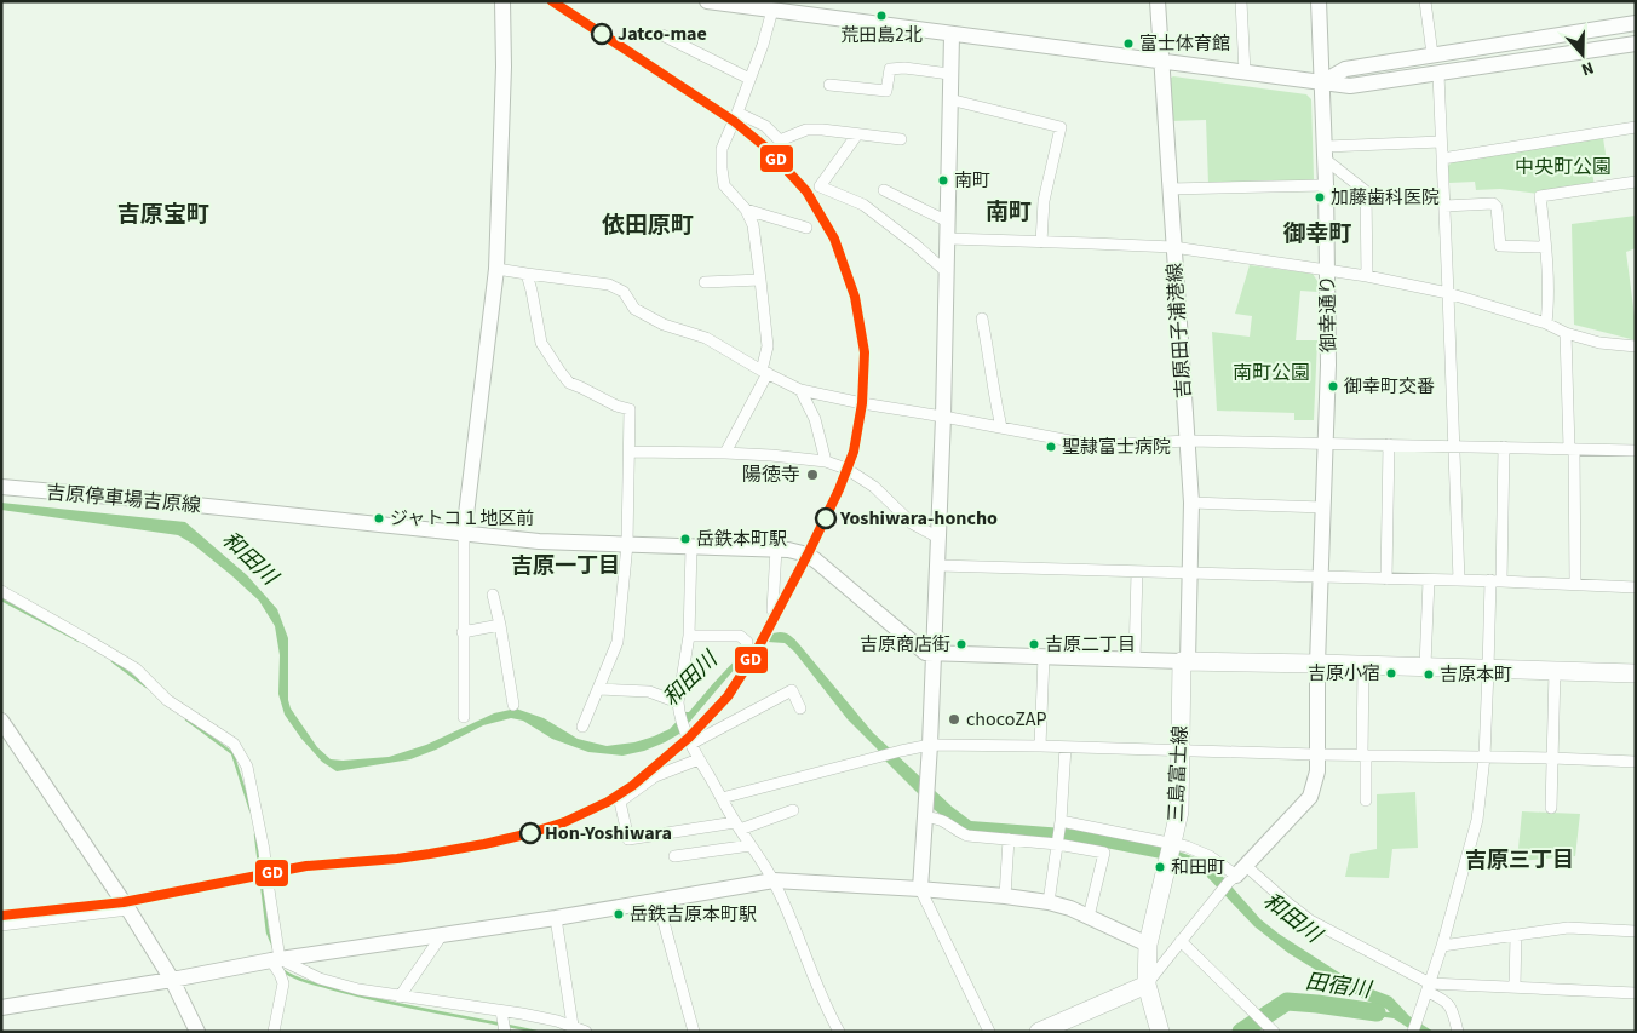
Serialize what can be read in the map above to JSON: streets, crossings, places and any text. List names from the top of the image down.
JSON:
{
  "streets": {
    "main road": ["三島富士線"],
    "street": ["御幸通り", "吉原田子浦港線", "吉原停車場吉原線"]
  },
  "crossings": [
    ["吉原田子浦港線", "三島富士線"]
  ],
  "districts": [
    "南町",
    "吉原宝町",
    "依田原町",
    "御幸町",
    "吉原一丁目",
    "吉原三丁目"
  ],
  "water": ["和田川", "田宿川"],
  "parks": ["中央町公園", "南町公園"],
  "places": [
    "荒田島2北",
    "Jatco-mae",
    "富士体育館",
    "南町",
    "加藤歯科医院",
    "御幸町交番",
    "聖隷富士病院",
    "陽徳寺",
    "ジャトコ１地区前",
    "Yoshiwara-honcho",
    "岳鉄本町駅",
    "吉原商店街",
    "吉原二丁目",
    "吉原小宿",
    "吉原本町",
    "chocoZAP",
    "Hon-Yoshiwara",
    "和田町",
    "岳鉄吉原本町駅"
  ],
  "lines": ["transit line GD"],
  "north": "bottom"
}
